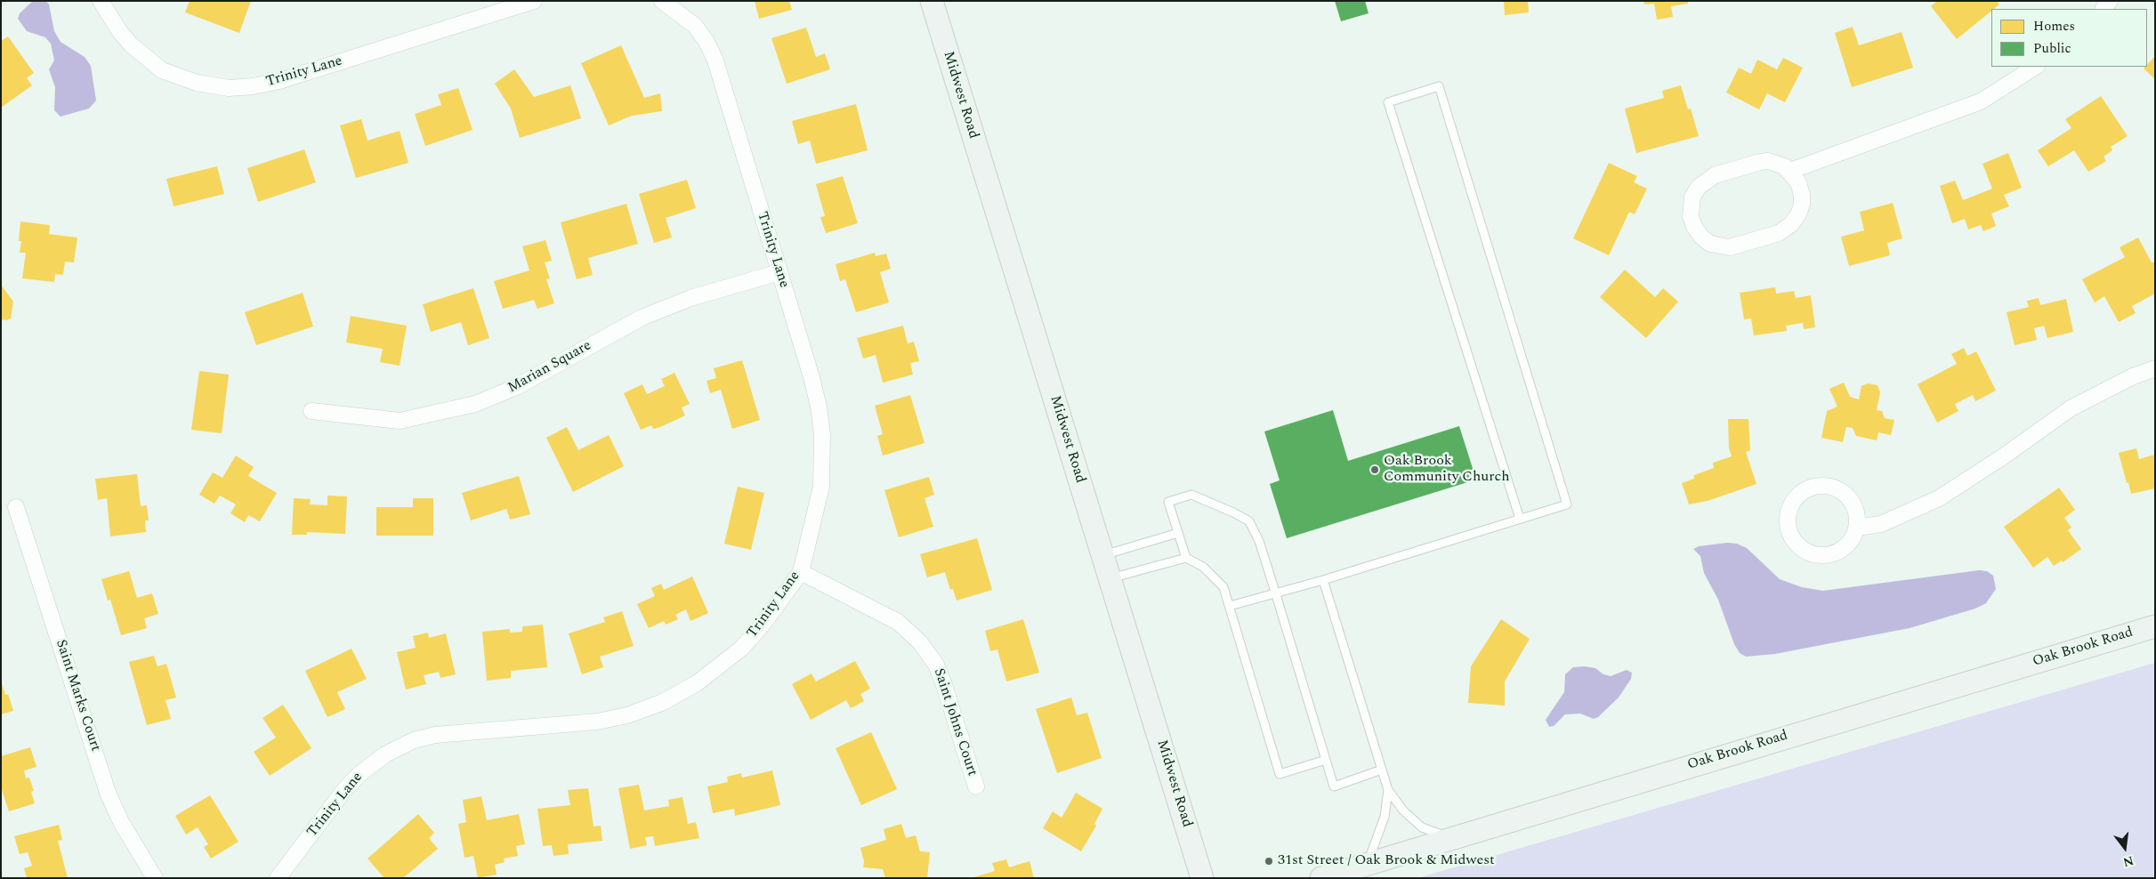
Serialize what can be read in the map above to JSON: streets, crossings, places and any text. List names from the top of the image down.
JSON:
{
  "streets": {
    "main road": ["Midwest Road", "Oak Brook Road"],
    "street": [
      "Trinity Lane",
      "Marian Square",
      "Saint Marks Court",
      "Saint Johns Court"
    ]
  },
  "crossings": [
    ["Trinity Lane", "Marian Square"],
    ["Trinity Lane", "Saint Johns Court"]
  ],
  "places": ["Oak Brook Community Church", "31st Street / Oak Brook & Midwest"],
  "legend": ["Homes", "Public"],
  "north": "bottom"
}
